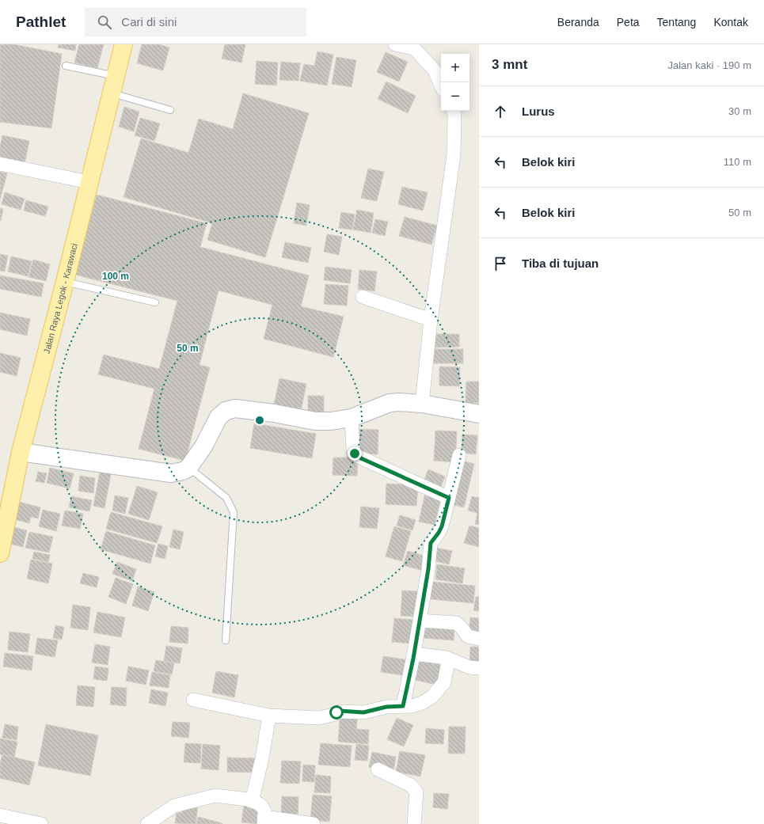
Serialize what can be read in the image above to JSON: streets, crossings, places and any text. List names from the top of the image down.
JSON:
{
  "streets": {
    "main road": ["Jalan Raya Legok - Karawaci"]
  },
  "page": {
    "header": "Pathlet",
    "search": "Cari di sini",
    "nav": [
      "Beranda",
      "Peta",
      "Tentang",
      "Kontak"
    ],
    "heading": ["3 mnt", "Jalan kaki · 190 m"],
    "map_buttons": ["+", "−"],
    "list": [
      ["Lurus", "30 m"],
      ["Belok kiri", "110 m"],
      ["Belok kiri", "50 m"],
      "Tiba di tujuan"
    ]
  },
  "rings": ["100 m", "50 m"]
}
